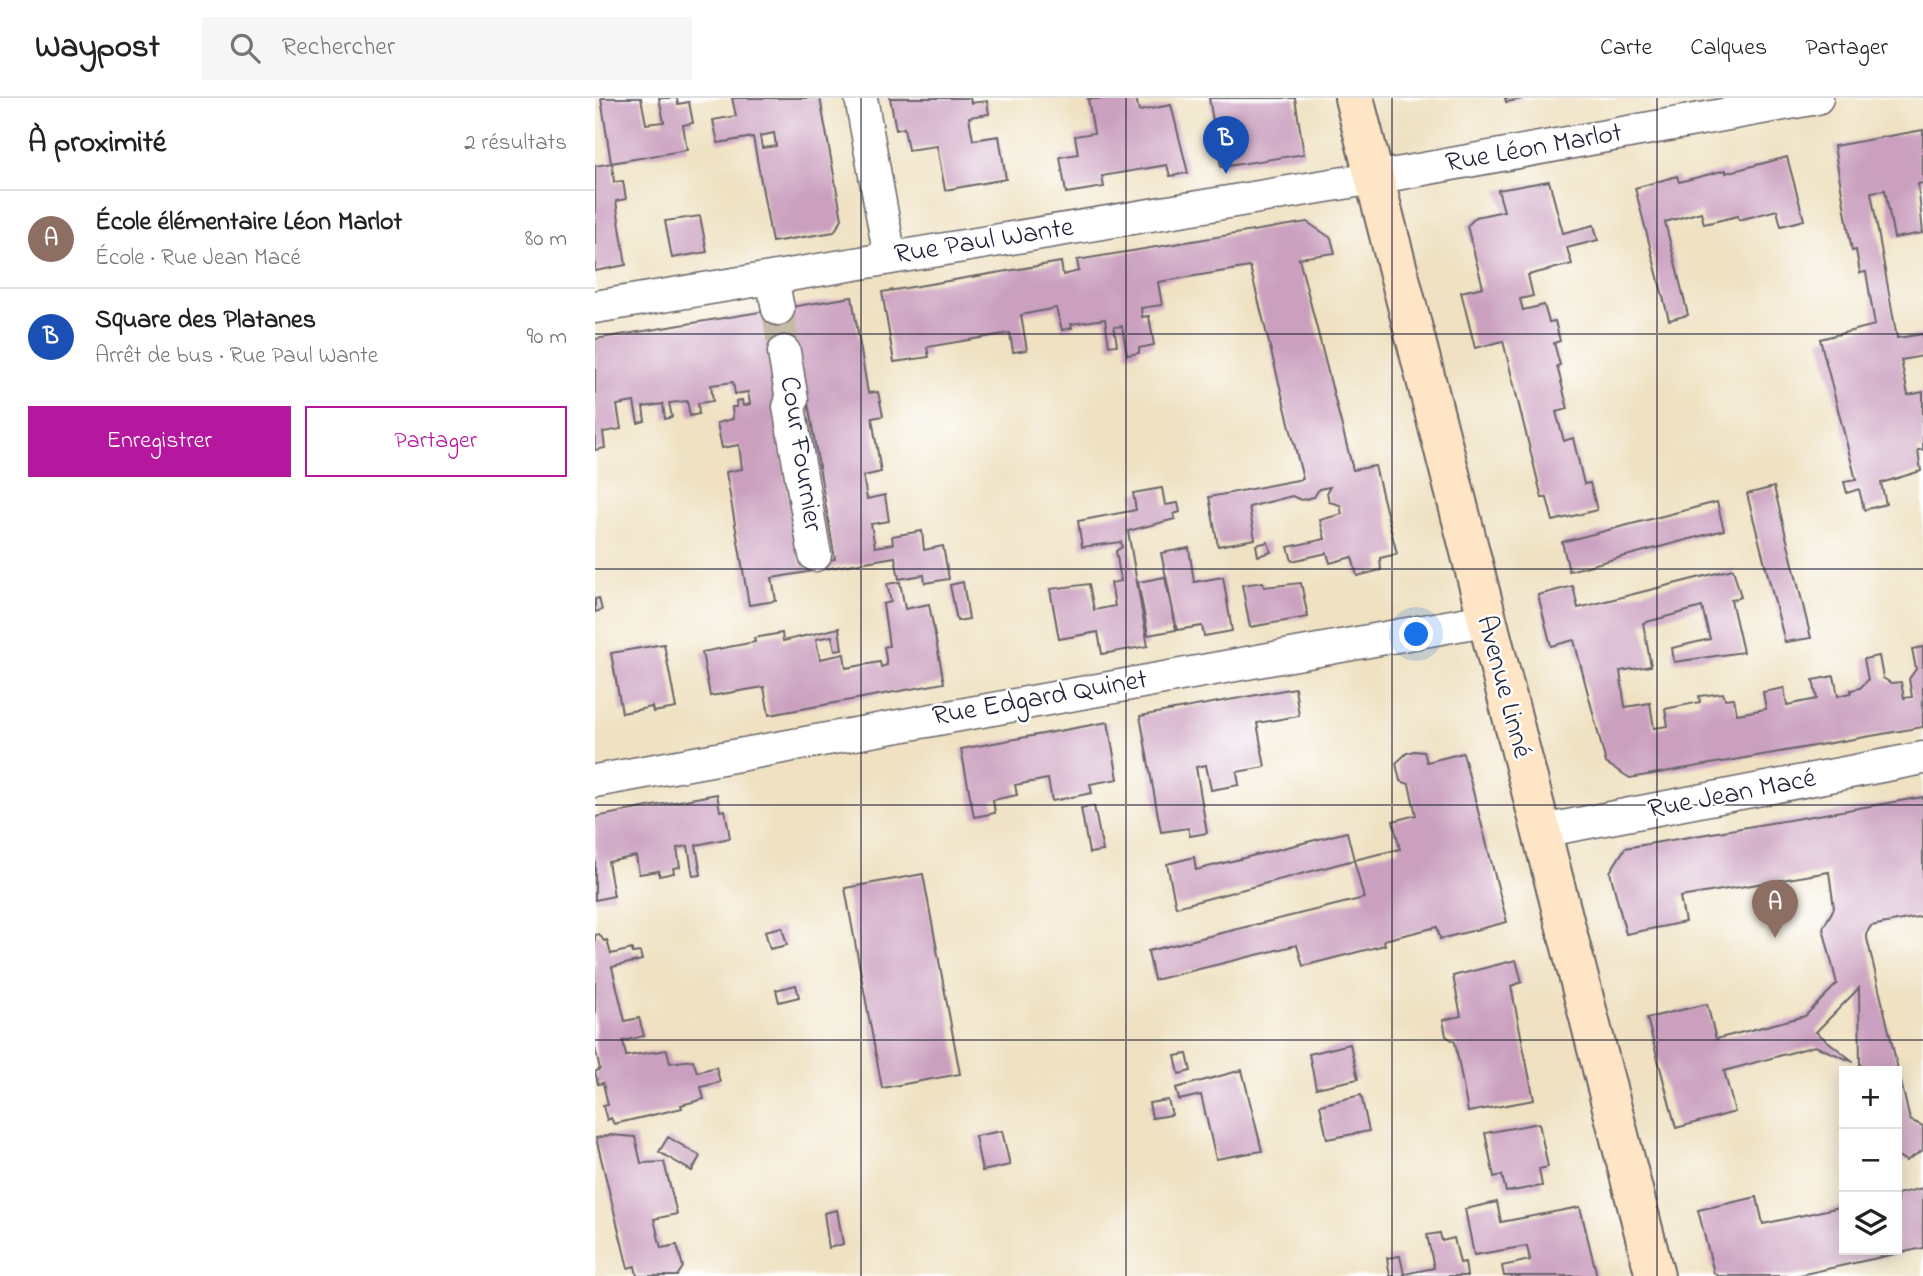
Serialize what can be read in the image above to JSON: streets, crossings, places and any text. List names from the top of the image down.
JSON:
{
  "streets": {
    "street": [
      "Rue Léon Marlot",
      "Rue Paul Wante",
      "Cour Fournier",
      "Avenue Linné",
      "Rue Edgard Quinet",
      "Rue Jean Macé"
    ]
  },
  "crossings": [
    ["Rue Léon Marlot", "Rue Paul Wante"],
    ["Rue Léon Marlot", "Avenue Linné"],
    ["Rue Paul Wante", "Avenue Linné"],
    ["Avenue Linné", "Rue Edgard Quinet"],
    ["Avenue Linné", "Rue Jean Macé"]
  ],
  "page": {
    "header": "Waypost",
    "search": "Rechercher",
    "nav": ["Carte", "Calques", "Partager"],
    "heading": ["À proximité", "2 résultats"],
    "pins": ["B", "A"],
    "list": [
      {
        "mark": "A",
        "name": "École élémentaire Léon Marlot",
        "note": "École · Rue Jean Macé",
        "value": "80 m"
      },
      {
        "mark": "B",
        "name": "Square des Platanes",
        "note": "Arrêt de bus · Rue Paul Wante",
        "value": "90 m"
      }
    ],
    "buttons": ["Enregistrer", "Partager"],
    "map_buttons": ["+", "−"]
  }
}
